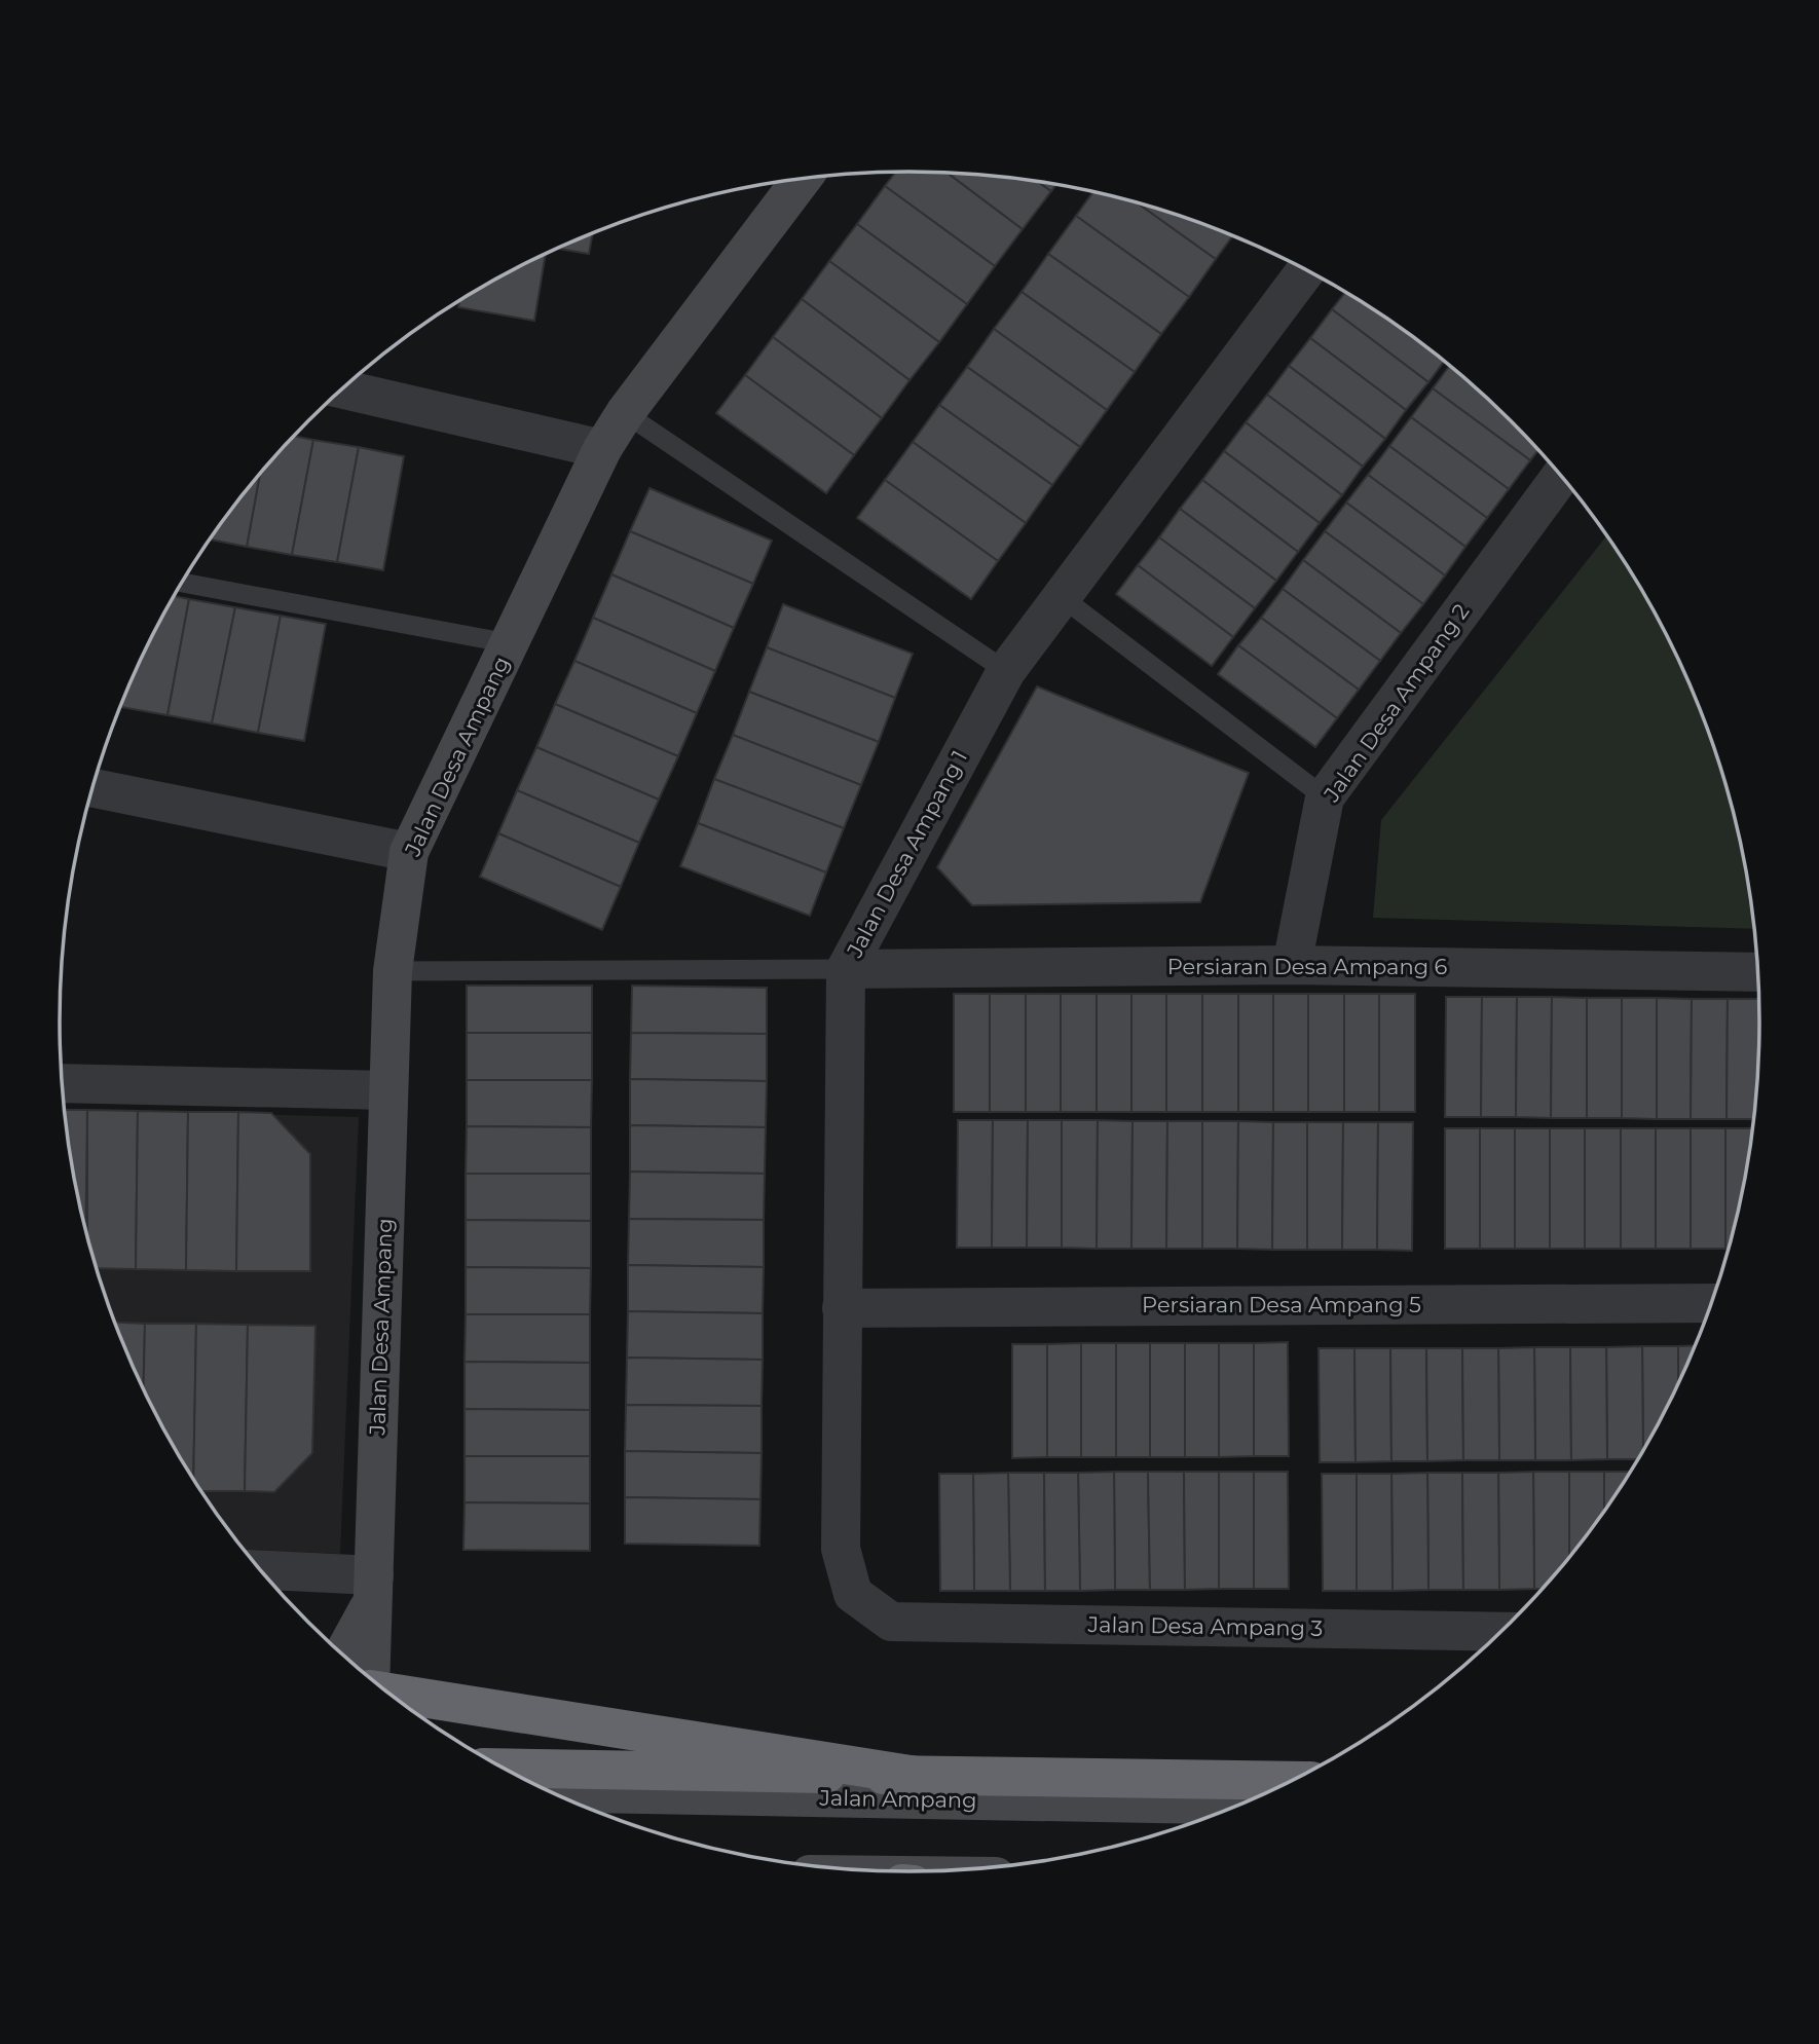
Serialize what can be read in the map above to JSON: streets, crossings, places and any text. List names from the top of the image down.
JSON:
{
  "streets": {
    "street": [
      "Jalan Desa Ampang 2",
      "Jalan Desa Ampang",
      "Jalan Desa Ampang 1",
      "Persiaran Desa Ampang 6",
      "Persiaran Desa Ampang 5",
      "Jalan Desa Ampang 3",
      "Jalan Ampang"
    ]
  },
  "crossings": [
    ["Jalan Desa Ampang 2", "Persiaran Desa Ampang 6"],
    ["Jalan Desa Ampang 1", "Persiaran Desa Ampang 6"],
    ["Jalan Desa Ampang 1", "Persiaran Desa Ampang 5"],
    ["Jalan Desa Ampang 1", "Jalan Desa Ampang 3"]
  ]
}
